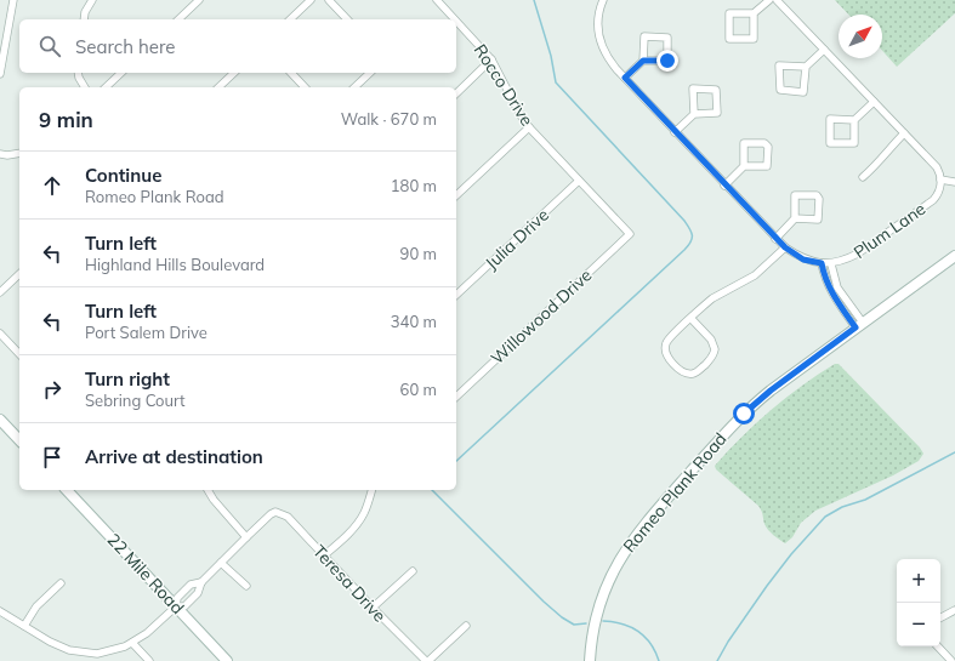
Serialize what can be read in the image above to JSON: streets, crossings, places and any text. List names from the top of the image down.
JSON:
{
  "streets": {
    "main road": ["Romeo Plank Road", "22 Mile Road"],
    "street": [
      "Rocco Drive",
      "Plum Lane",
      "Julia Drive",
      "Willowood Drive",
      "Teresa Drive"
    ]
  },
  "crossings": [
    ["Rocco Drive", "Julia Drive"],
    ["Rocco Drive", "Willowood Drive"]
  ],
  "north": "top right",
  "page": {
    "search": "Search here",
    "heading": ["9 min", "Walk · 670 m"],
    "list": [
      ["Continue", "Romeo Plank Road", "180 m"],
      ["Turn left", "Highland Hills Boulevard", "90 m"],
      ["Turn left", "Port Salem Drive", "340 m"],
      ["Turn right", "Sebring Court", "60 m"],
      "Arrive at destination"
    ],
    "map_buttons": ["+", "−"]
  }
}
